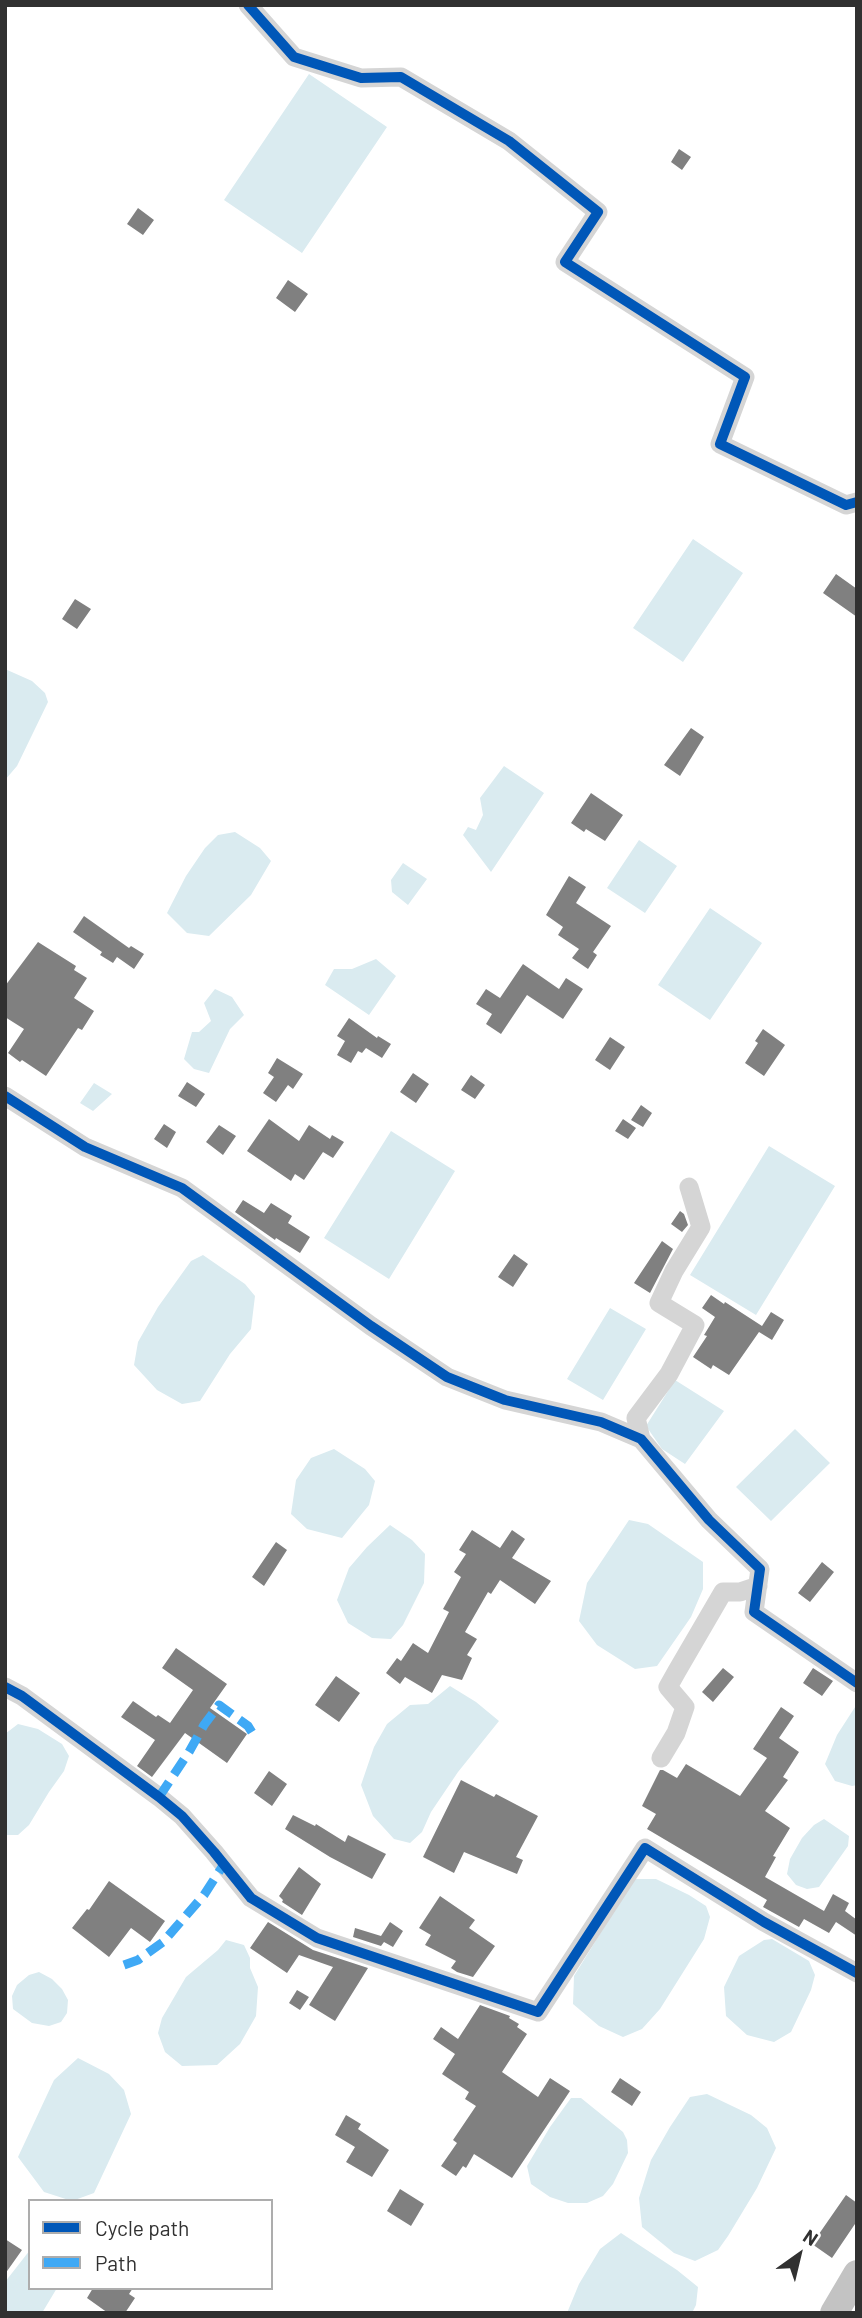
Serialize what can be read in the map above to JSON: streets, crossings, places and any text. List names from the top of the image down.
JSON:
{
  "legend": ["Cycle path", "Path"],
  "north": "top right"
}
